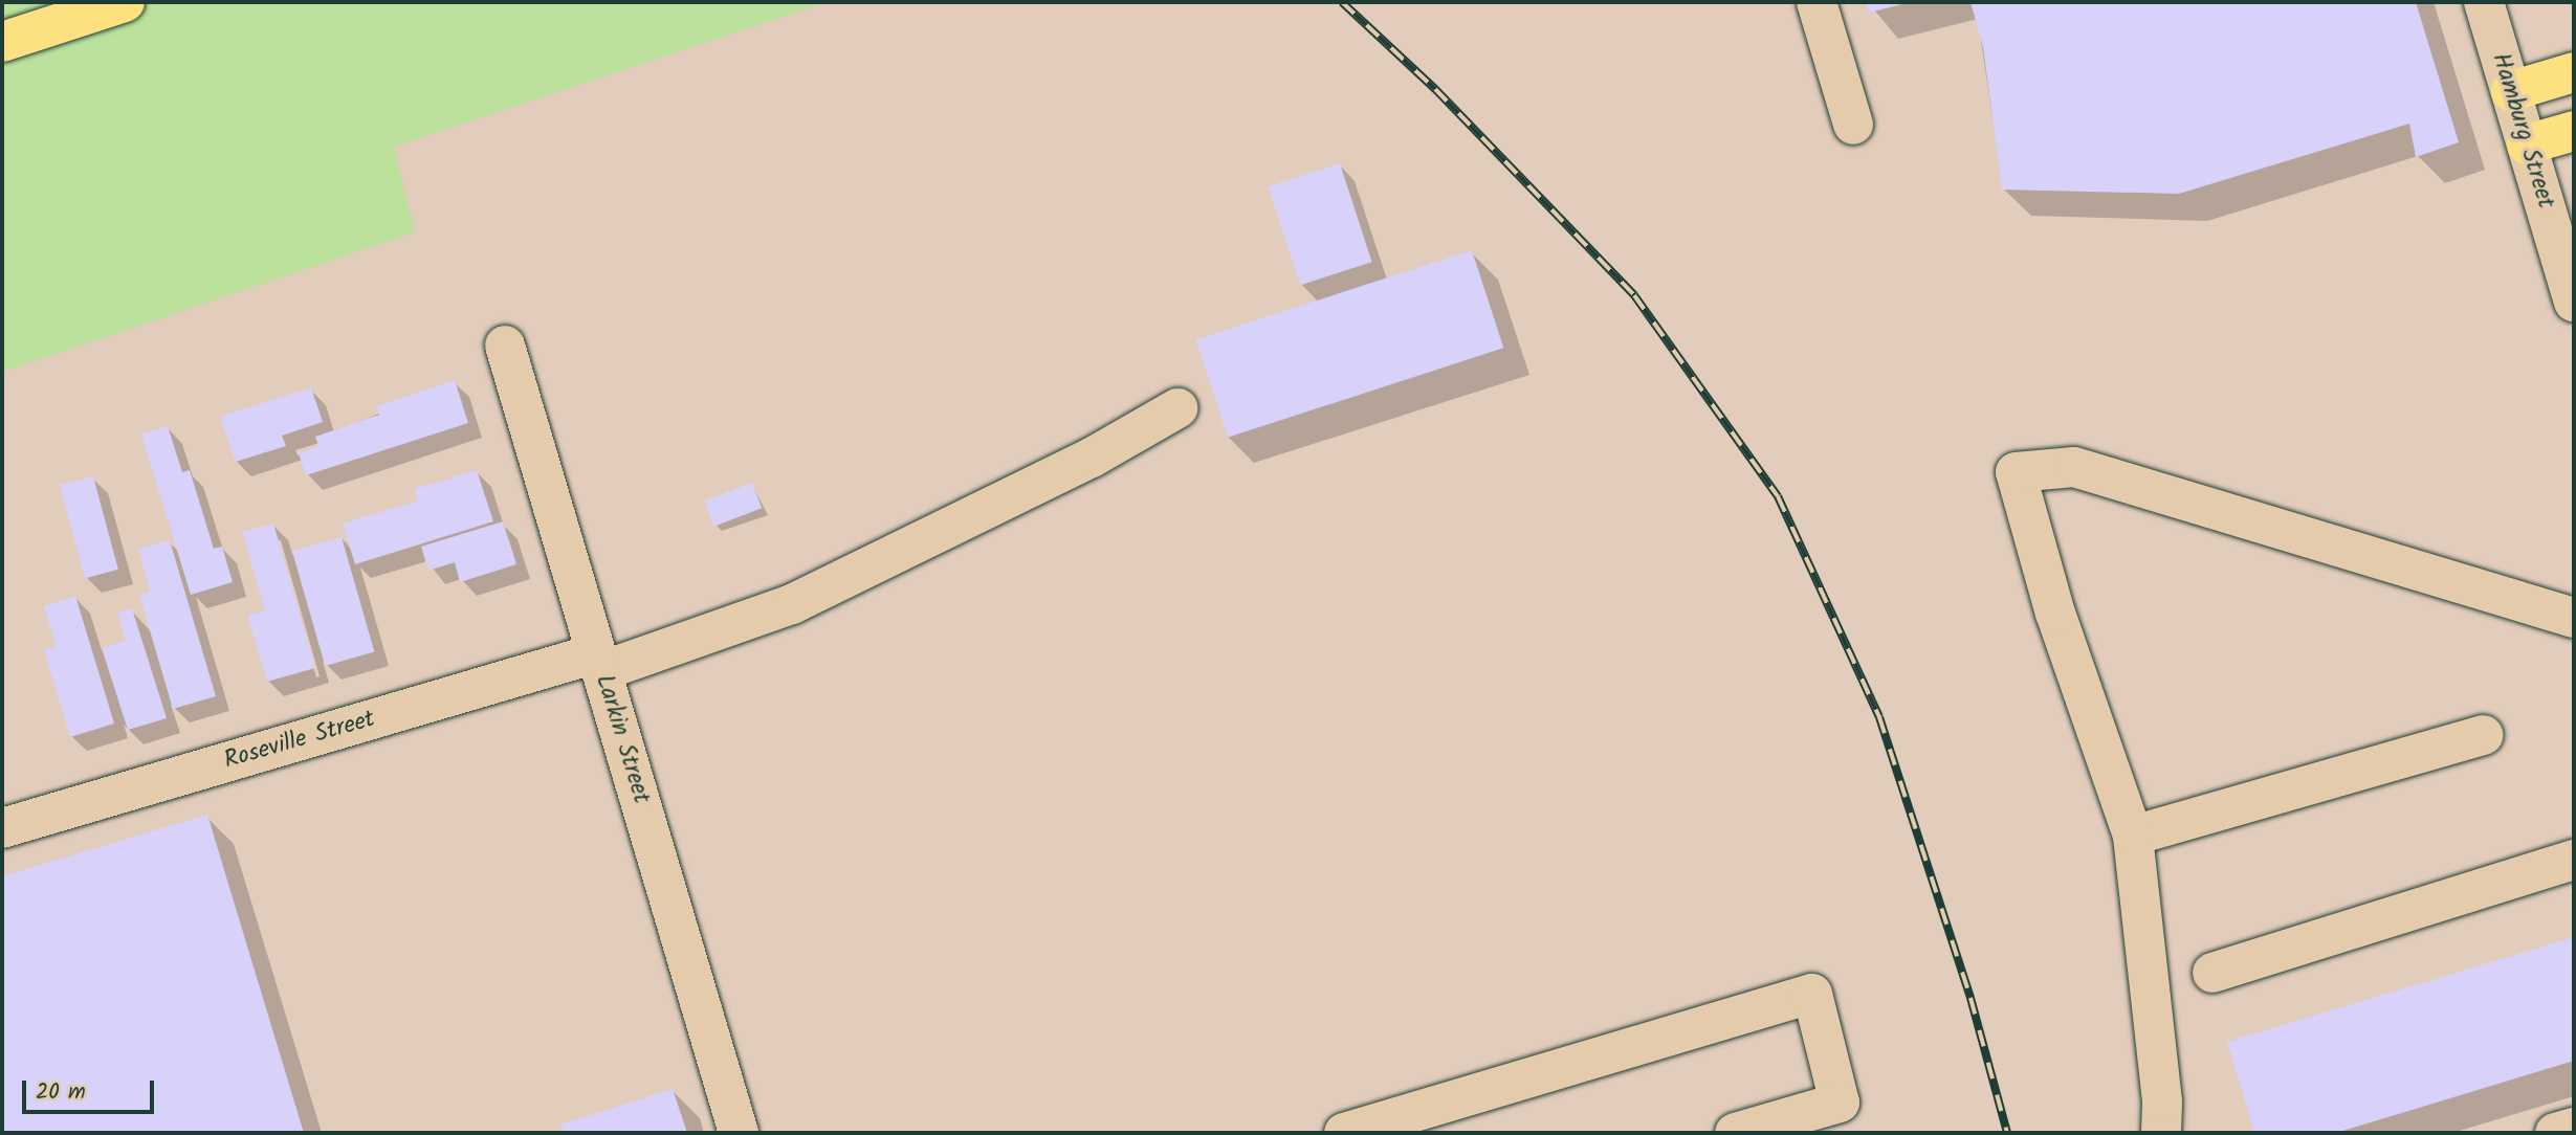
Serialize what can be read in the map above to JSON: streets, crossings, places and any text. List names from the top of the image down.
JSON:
{
  "streets": {
    "street": ["Hamburg Street", "Larkin Street", "Roseville Street"]
  },
  "crossings": [
    ["Larkin Street", "Roseville Street"]
  ],
  "scale_bar": "20 m"
}
